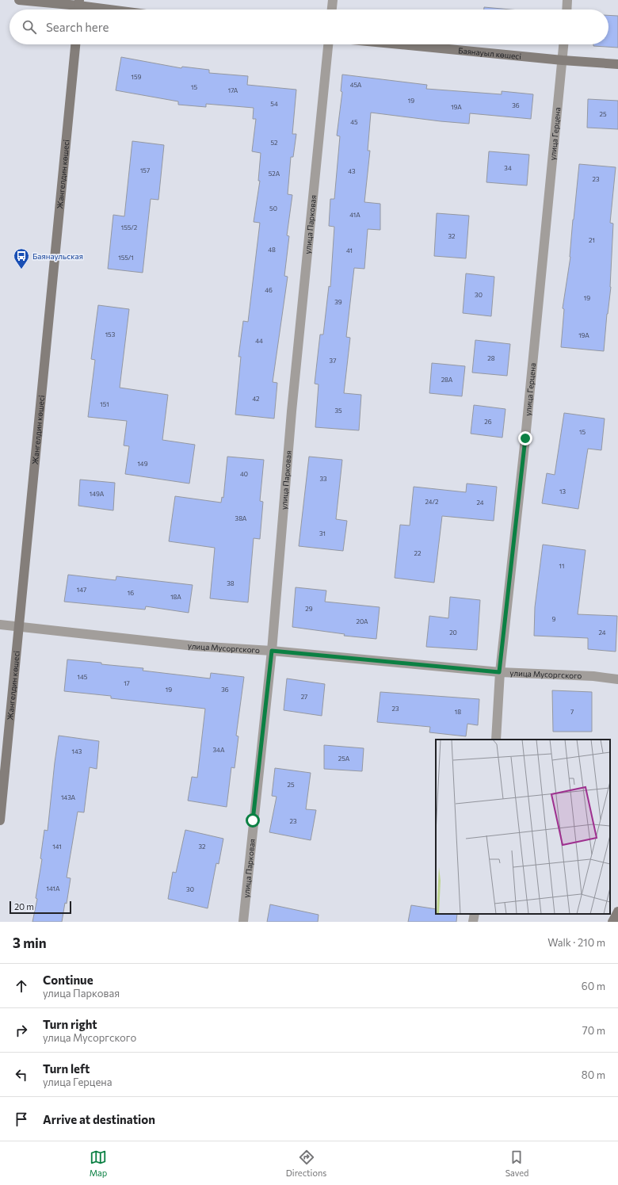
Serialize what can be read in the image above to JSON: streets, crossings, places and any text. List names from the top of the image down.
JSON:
{
  "streets": {
    "main road": ["Баянауыл көшесі", "Жангелдин көшесі"],
    "street": ["улица Герцена", "улица Парковая", "улица Мусоргского"]
  },
  "crossings": [
    ["Баянауыл көшесі", "улица Герцена"],
    ["улица Герцена", "улица Мусоргского"],
    ["Жангелдин көшесі", "улица Мусоргского"],
    ["улица Парковая", "улица Мусоргского"]
  ],
  "places": {
    "bus stop": ["Баянаульская"]
  },
  "house_numbers": [
    "159",
    "45А",
    "15",
    "17А",
    "19",
    "54",
    "36",
    "19А",
    "25",
    "45",
    "52",
    "34",
    "157",
    "43",
    "52А",
    "23",
    "50",
    "41А",
    "155/2",
    "32",
    "21",
    "48",
    "41",
    "155/1",
    "46",
    "30",
    "19",
    "39",
    "153",
    "19А",
    "44",
    "28",
    "37",
    "28А",
    "42",
    "151",
    "35",
    "26",
    "15",
    "149",
    "40",
    "33",
    "13",
    "149А",
    "24/2",
    "24",
    "38А",
    "31",
    "22",
    "11",
    "38",
    "147",
    "16",
    "18А",
    "29",
    "9",
    "20А",
    "20",
    "24",
    "145",
    "17",
    "19",
    "36",
    "27",
    "23",
    "18",
    "7",
    "34А",
    "143",
    "25А",
    "25",
    "143А",
    "23",
    "141",
    "32",
    "141А",
    "30"
  ],
  "scale_bar": "20 m",
  "page": {
    "search": "Search here",
    "scale": "20 m",
    "heading": ["3 min", "Walk · 210 m"],
    "list": [
      ["Continue", "улица Парковая", "60 m"],
      ["Turn right", "улица Мусоргского", "70 m"],
      ["Turn left", "улица Герцена", "80 m"],
      "Arrive at destination"
    ],
    "nav": ["Map", "Directions", "Saved"]
  }
}
